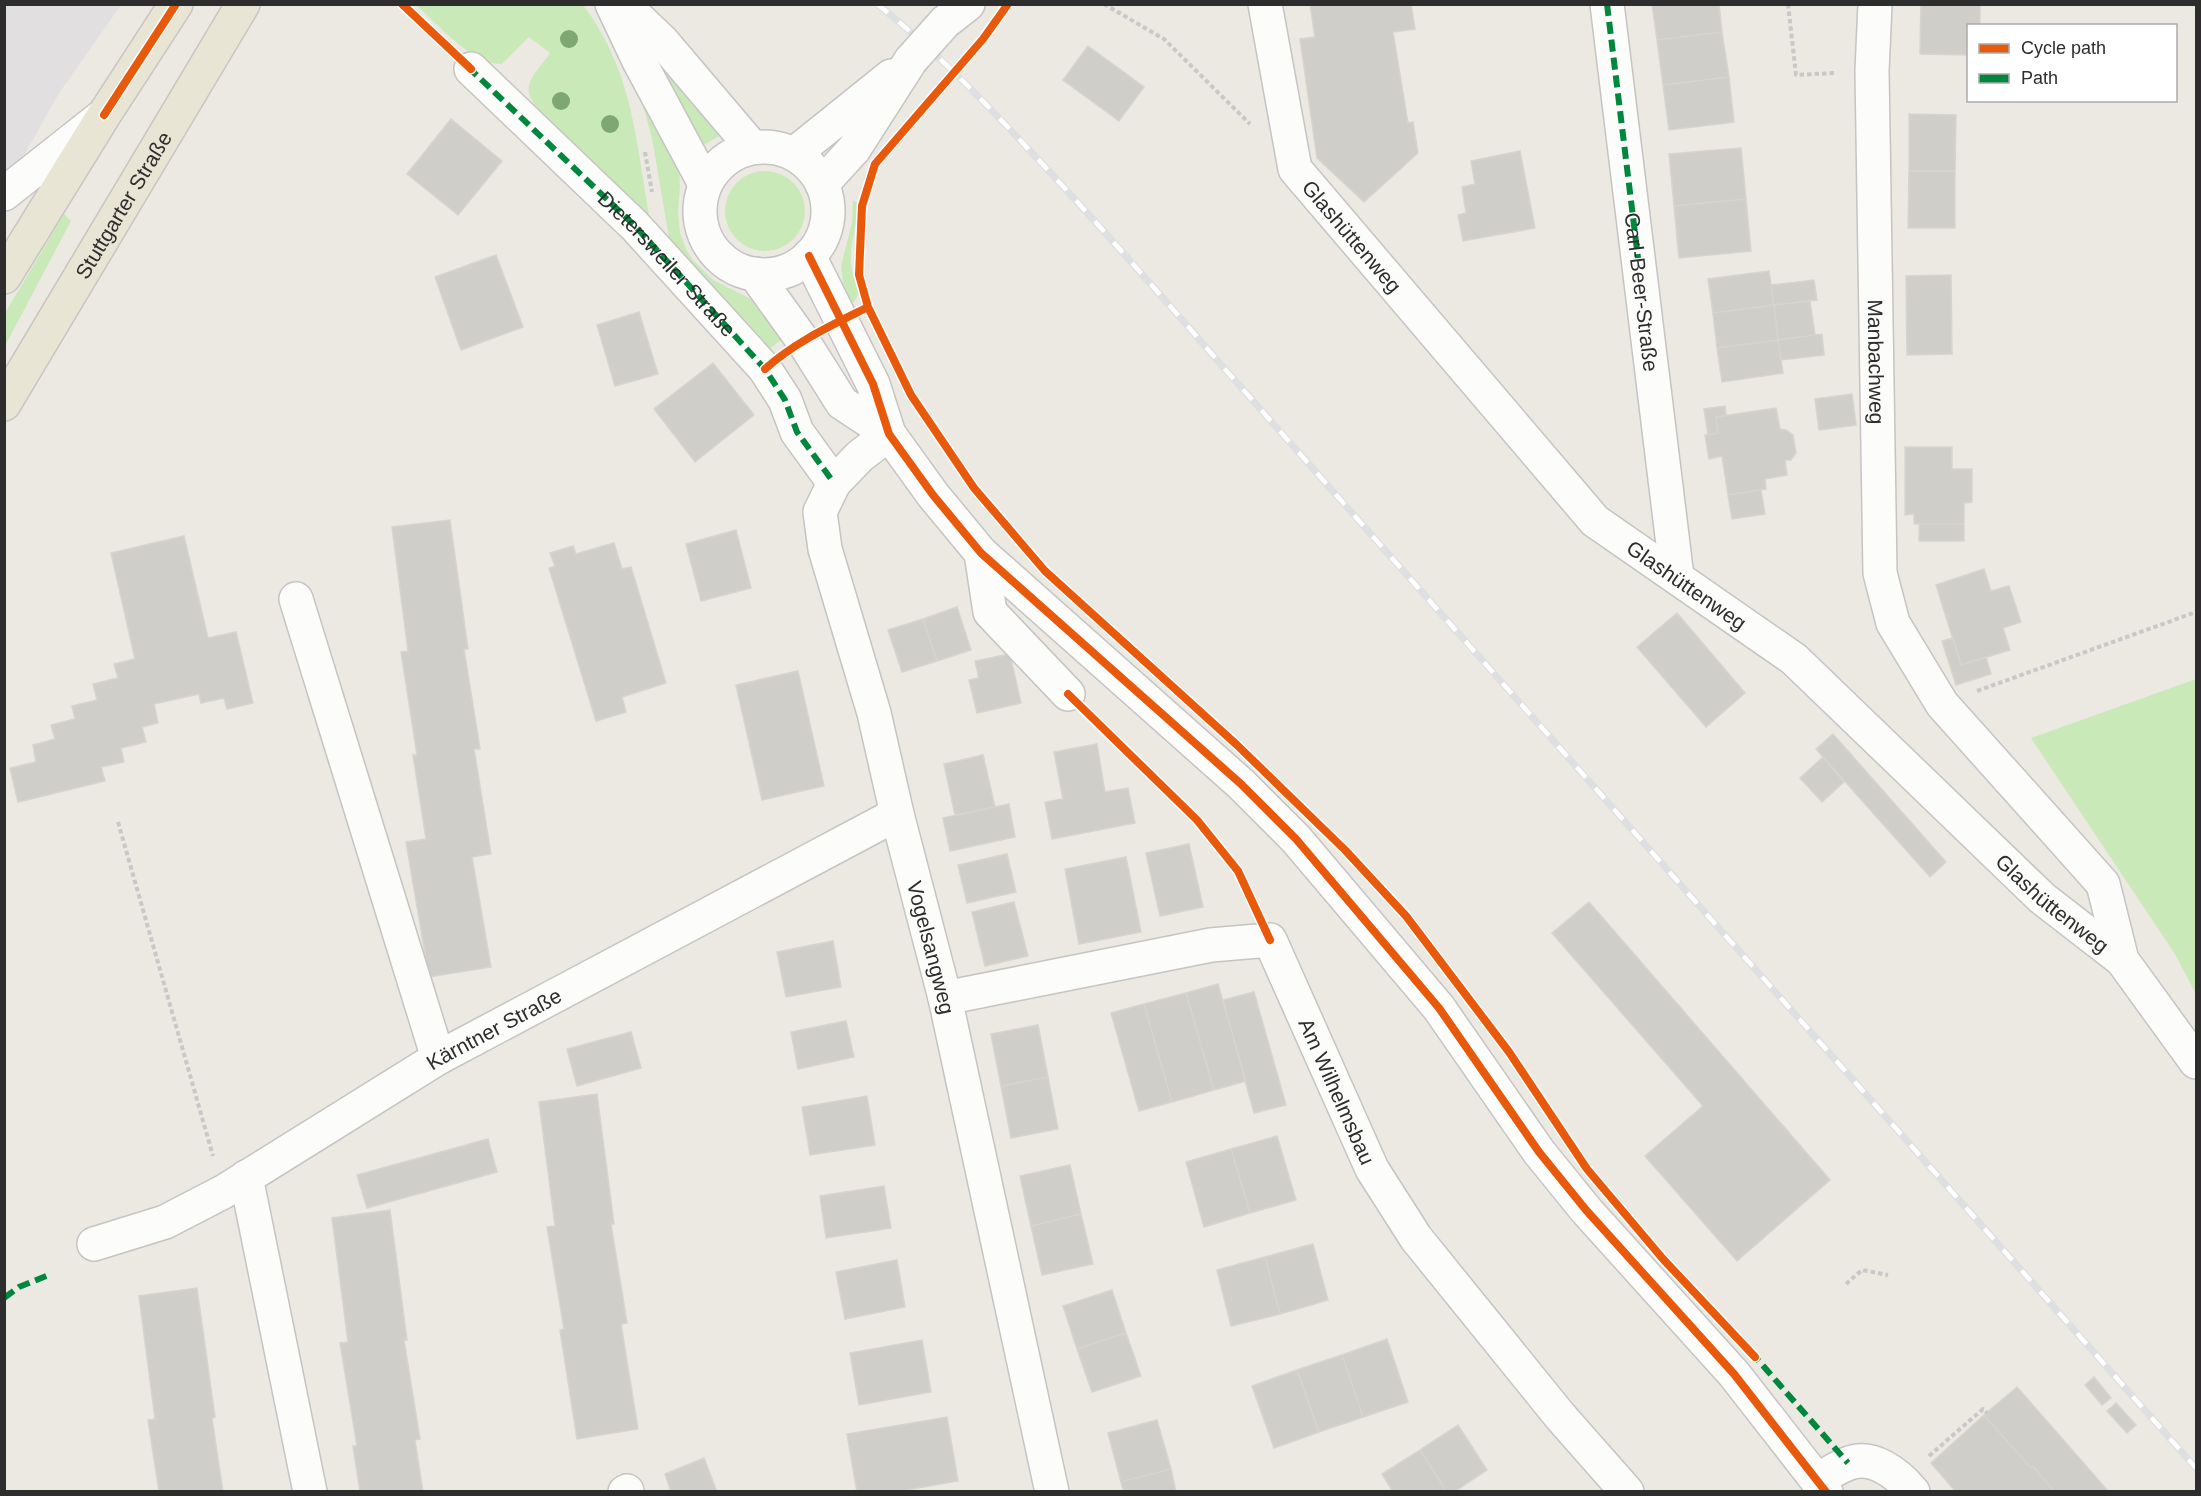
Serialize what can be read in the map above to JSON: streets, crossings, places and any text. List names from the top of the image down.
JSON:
{
  "streets": {
    "main road": ["Stuttgarter Straße"],
    "street": [
      "Glashüttenweg",
      "Dietersweiler Straße",
      "Carl-Beer-Straße",
      "Manbachweg",
      "Vogelsangweg",
      "Kärntner Straße",
      "Am Wilhelmsbau"
    ]
  },
  "crossings": [
    ["Glashüttenweg", "Carl-Beer-Straße"],
    ["Glashüttenweg", "Manbachweg"],
    ["Dietersweiler Straße", "Vogelsangweg"],
    ["Vogelsangweg", "Kärntner Straße"],
    ["Vogelsangweg", "Am Wilhelmsbau"]
  ],
  "legend": ["Cycle path", "Path"]
}
